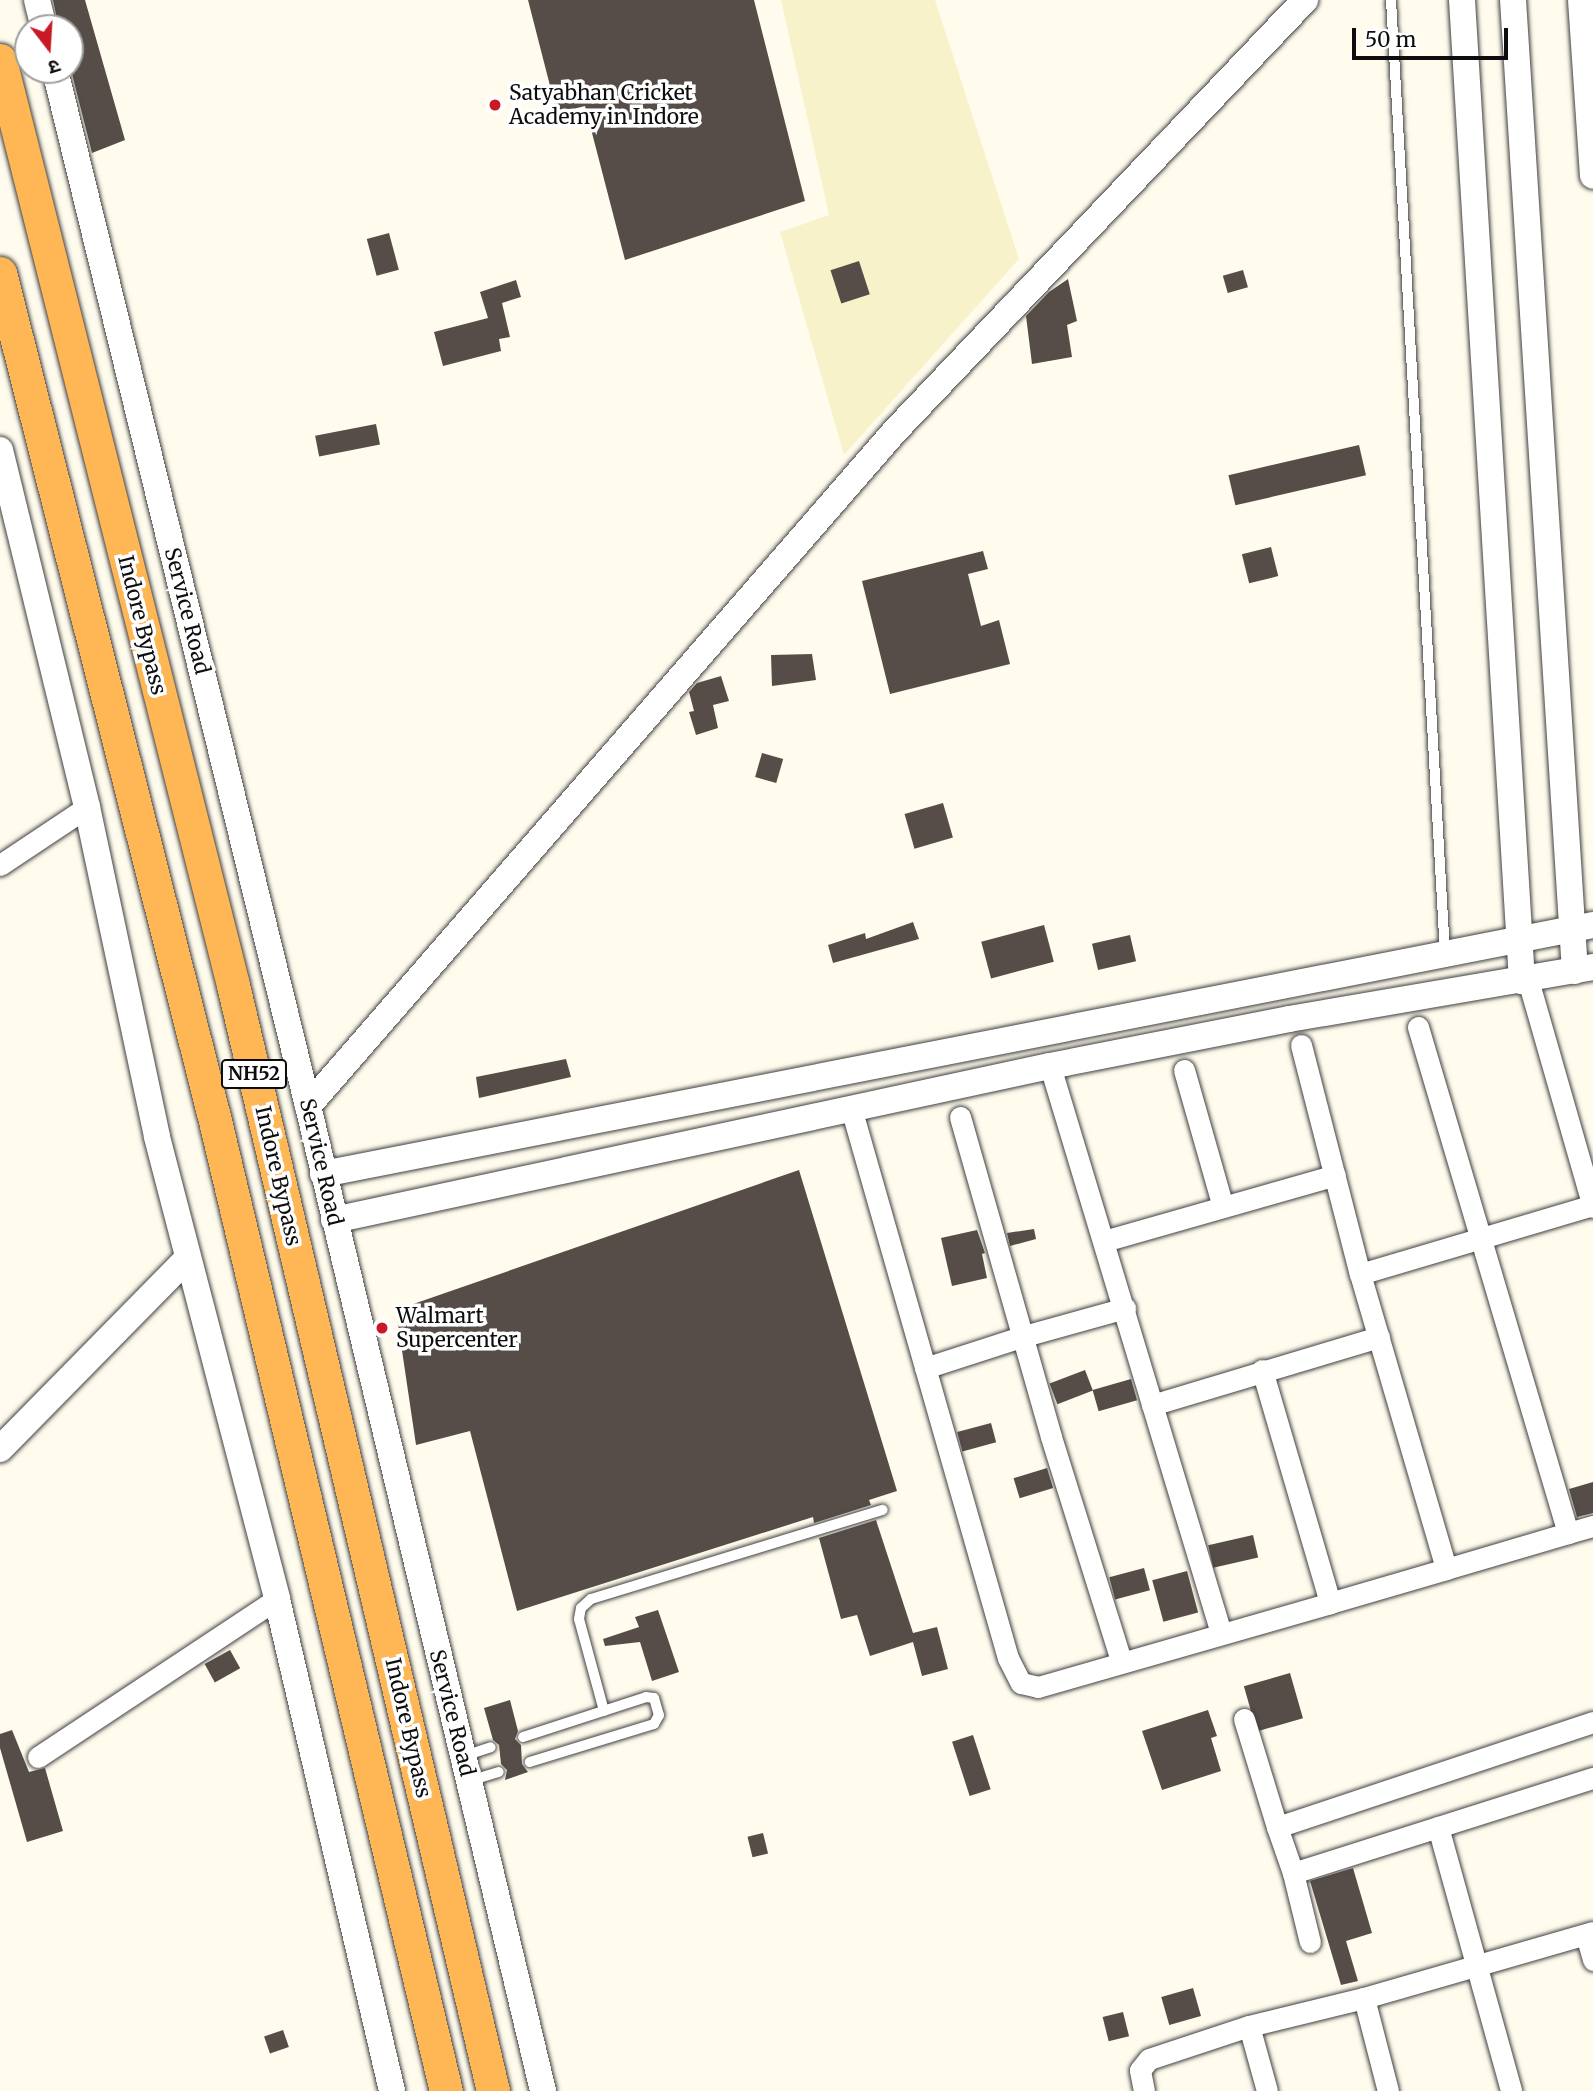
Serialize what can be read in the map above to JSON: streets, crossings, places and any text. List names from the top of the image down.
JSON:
{
  "streets": {
    "highway": ["Indore Bypass", "NH52"],
    "street": ["Service Road"]
  },
  "places": ["Satyabhan Cricket Academy in Indore", "Walmart Supercenter"],
  "scale_bar": "50 m",
  "north": "bottom"
}
